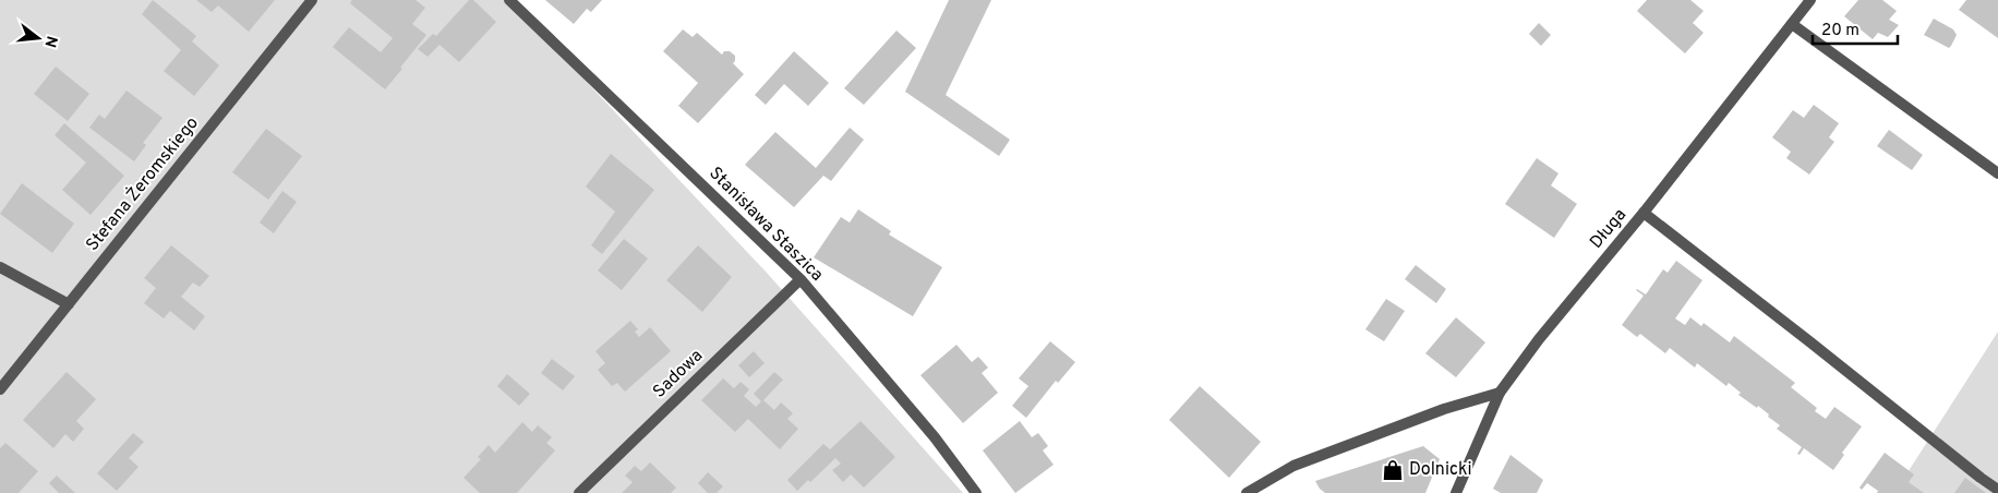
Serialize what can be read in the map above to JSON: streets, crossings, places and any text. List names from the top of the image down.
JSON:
{
  "streets": {
    "street": [
      "Stefana Żeromskiego",
      "Stanisława Staszica",
      "Długa",
      "Sadowa"
    ]
  },
  "crossings": [
    ["Stanisława Staszica", "Sadowa"]
  ],
  "places": {
    "shop": ["Dolnicki"]
  },
  "scale_bar": "20 m",
  "north": "right"
}
